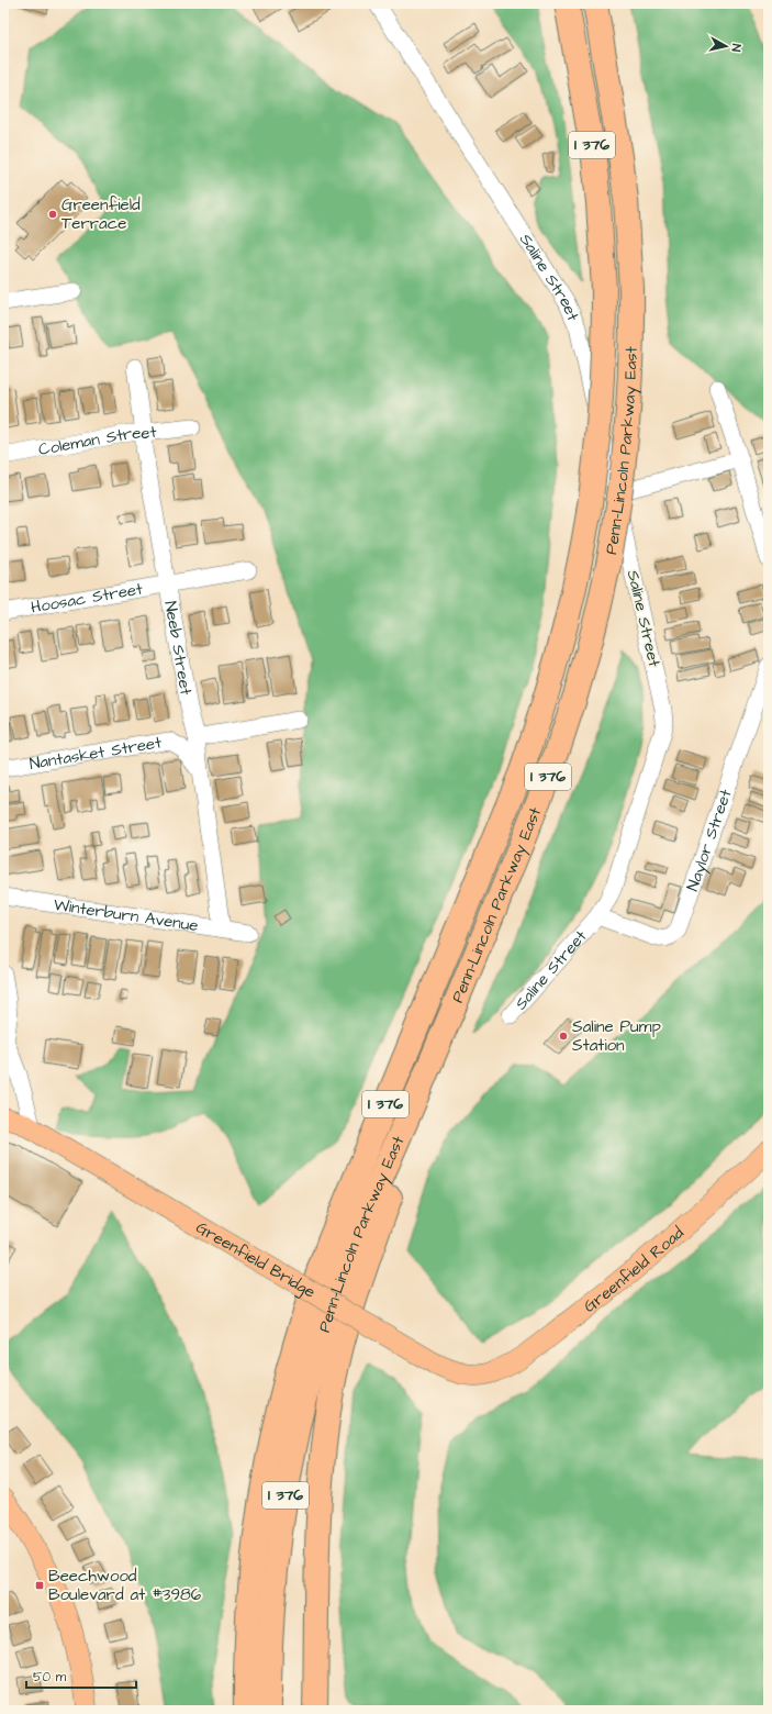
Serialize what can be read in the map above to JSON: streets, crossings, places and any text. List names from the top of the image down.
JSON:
{
  "streets": {
    "highway": ["I 376", "Penn-Lincoln Parkway East"],
    "main road": ["Greenfield Bridge", "Greenfield Road"],
    "street": [
      "Saline Street",
      "Coleman Street",
      "Hoosac Street",
      "Neeb Street",
      "Nantasket Street",
      "Naylor Street",
      "Winterburn Avenue"
    ]
  },
  "crossings": [
    ["Saline Street", "Naylor Street"],
    ["Coleman Street", "Neeb Street"],
    ["Hoosac Street", "Neeb Street"],
    ["Neeb Street", "Nantasket Street"],
    ["Neeb Street", "Winterburn Avenue"],
    ["Greenfield Bridge", "Greenfield Road"]
  ],
  "places": {
    "other": ["Greenfield Terrace", "Saline Pump Station"],
    "transit": ["Beechwood Boulevard at #3986"]
  },
  "scale_bar": "50 m",
  "north": "right"
}
